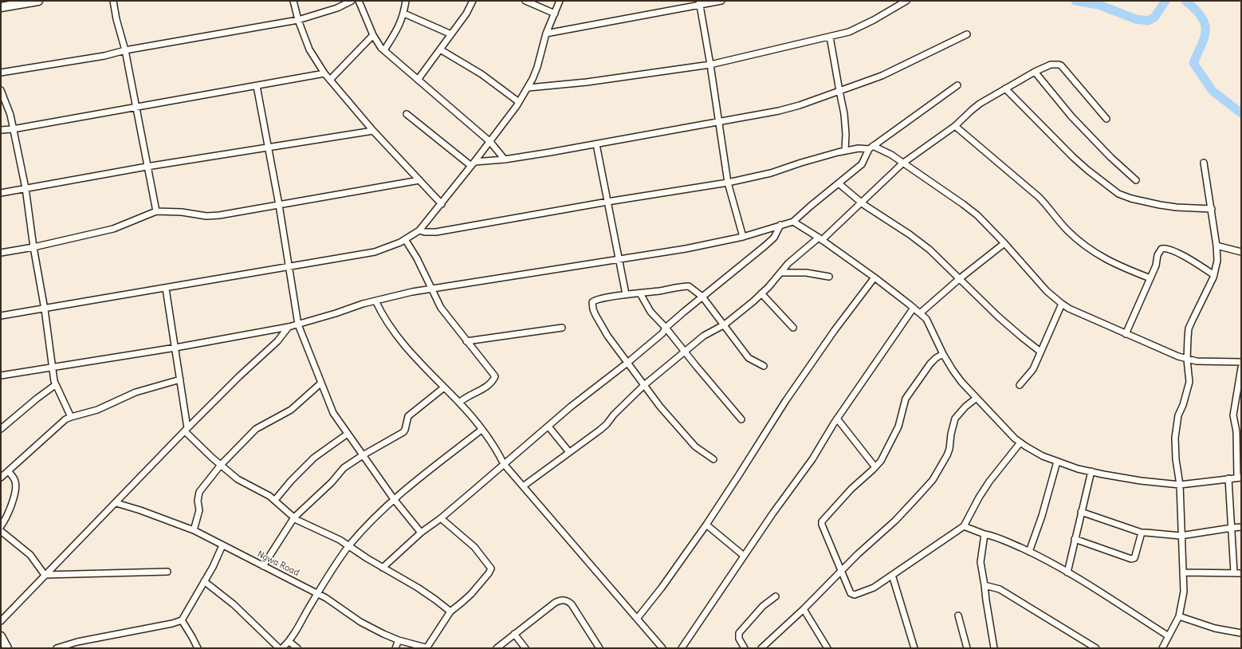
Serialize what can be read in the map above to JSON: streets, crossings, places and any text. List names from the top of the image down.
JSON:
{
  "streets": {
    "street": ["Ngwa Road"]
  }
}
